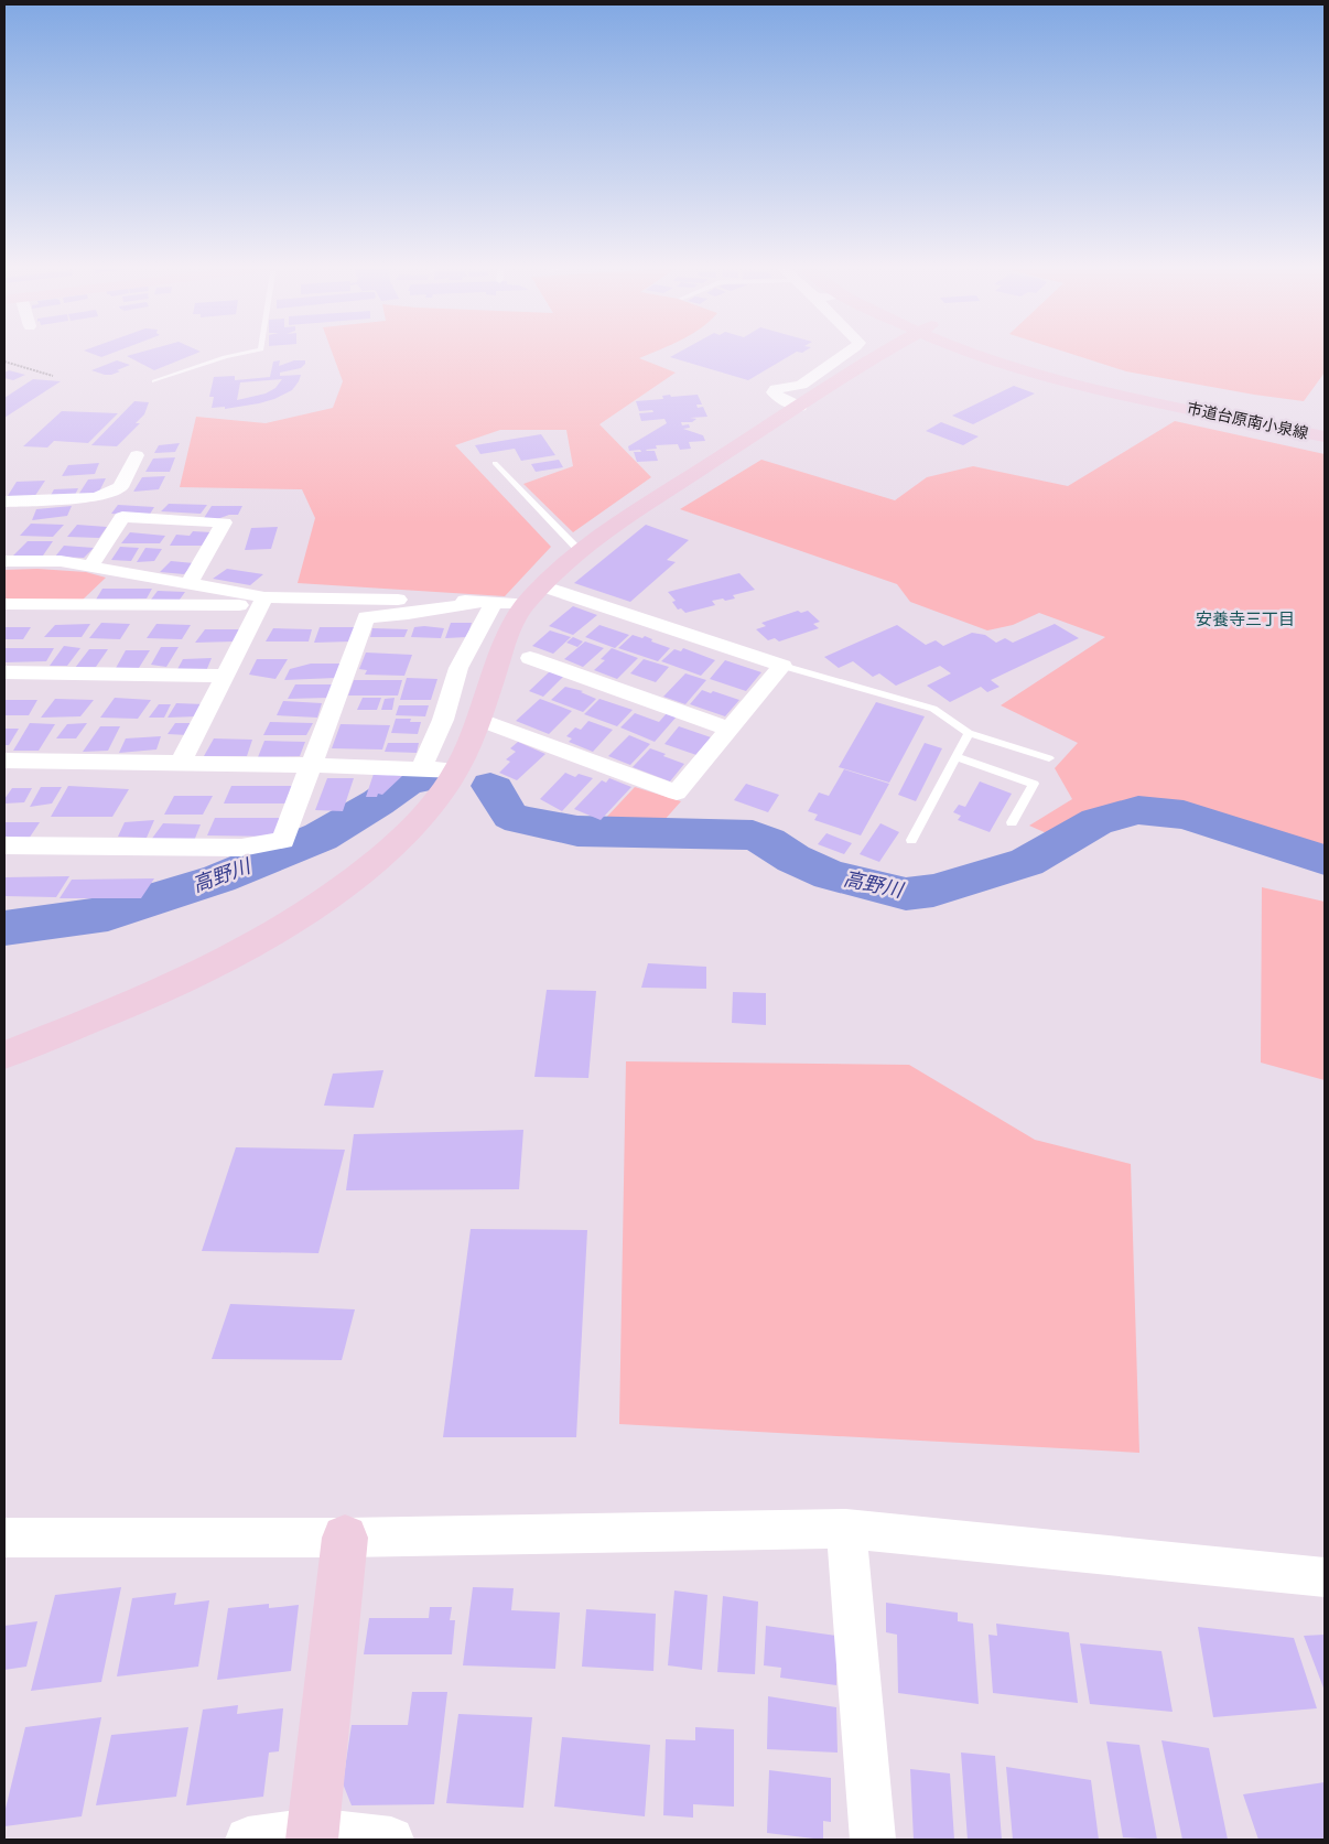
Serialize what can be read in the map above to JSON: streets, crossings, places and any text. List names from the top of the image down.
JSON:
{
  "streets": {
    "street": ["市道台原南小泉線"]
  },
  "districts": ["安養寺三丁目"],
  "water": ["高野川"]
}
